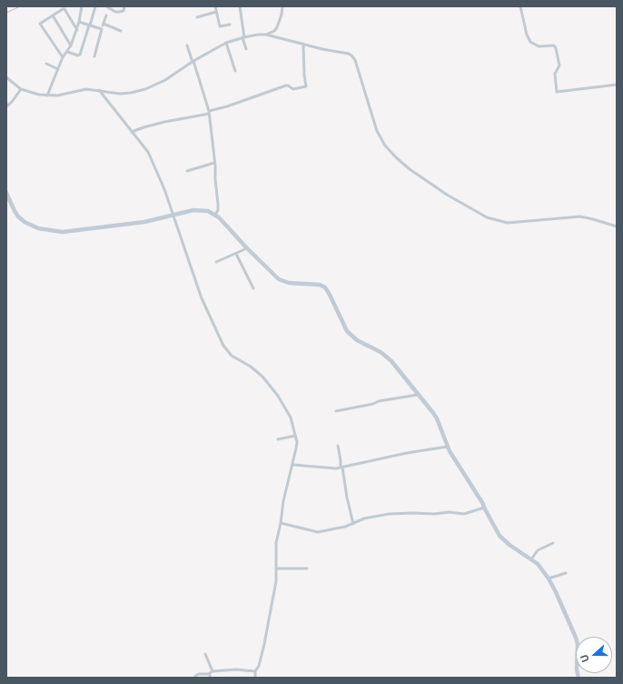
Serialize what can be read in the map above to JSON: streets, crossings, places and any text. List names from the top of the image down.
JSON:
{
  "north": "left"
}
